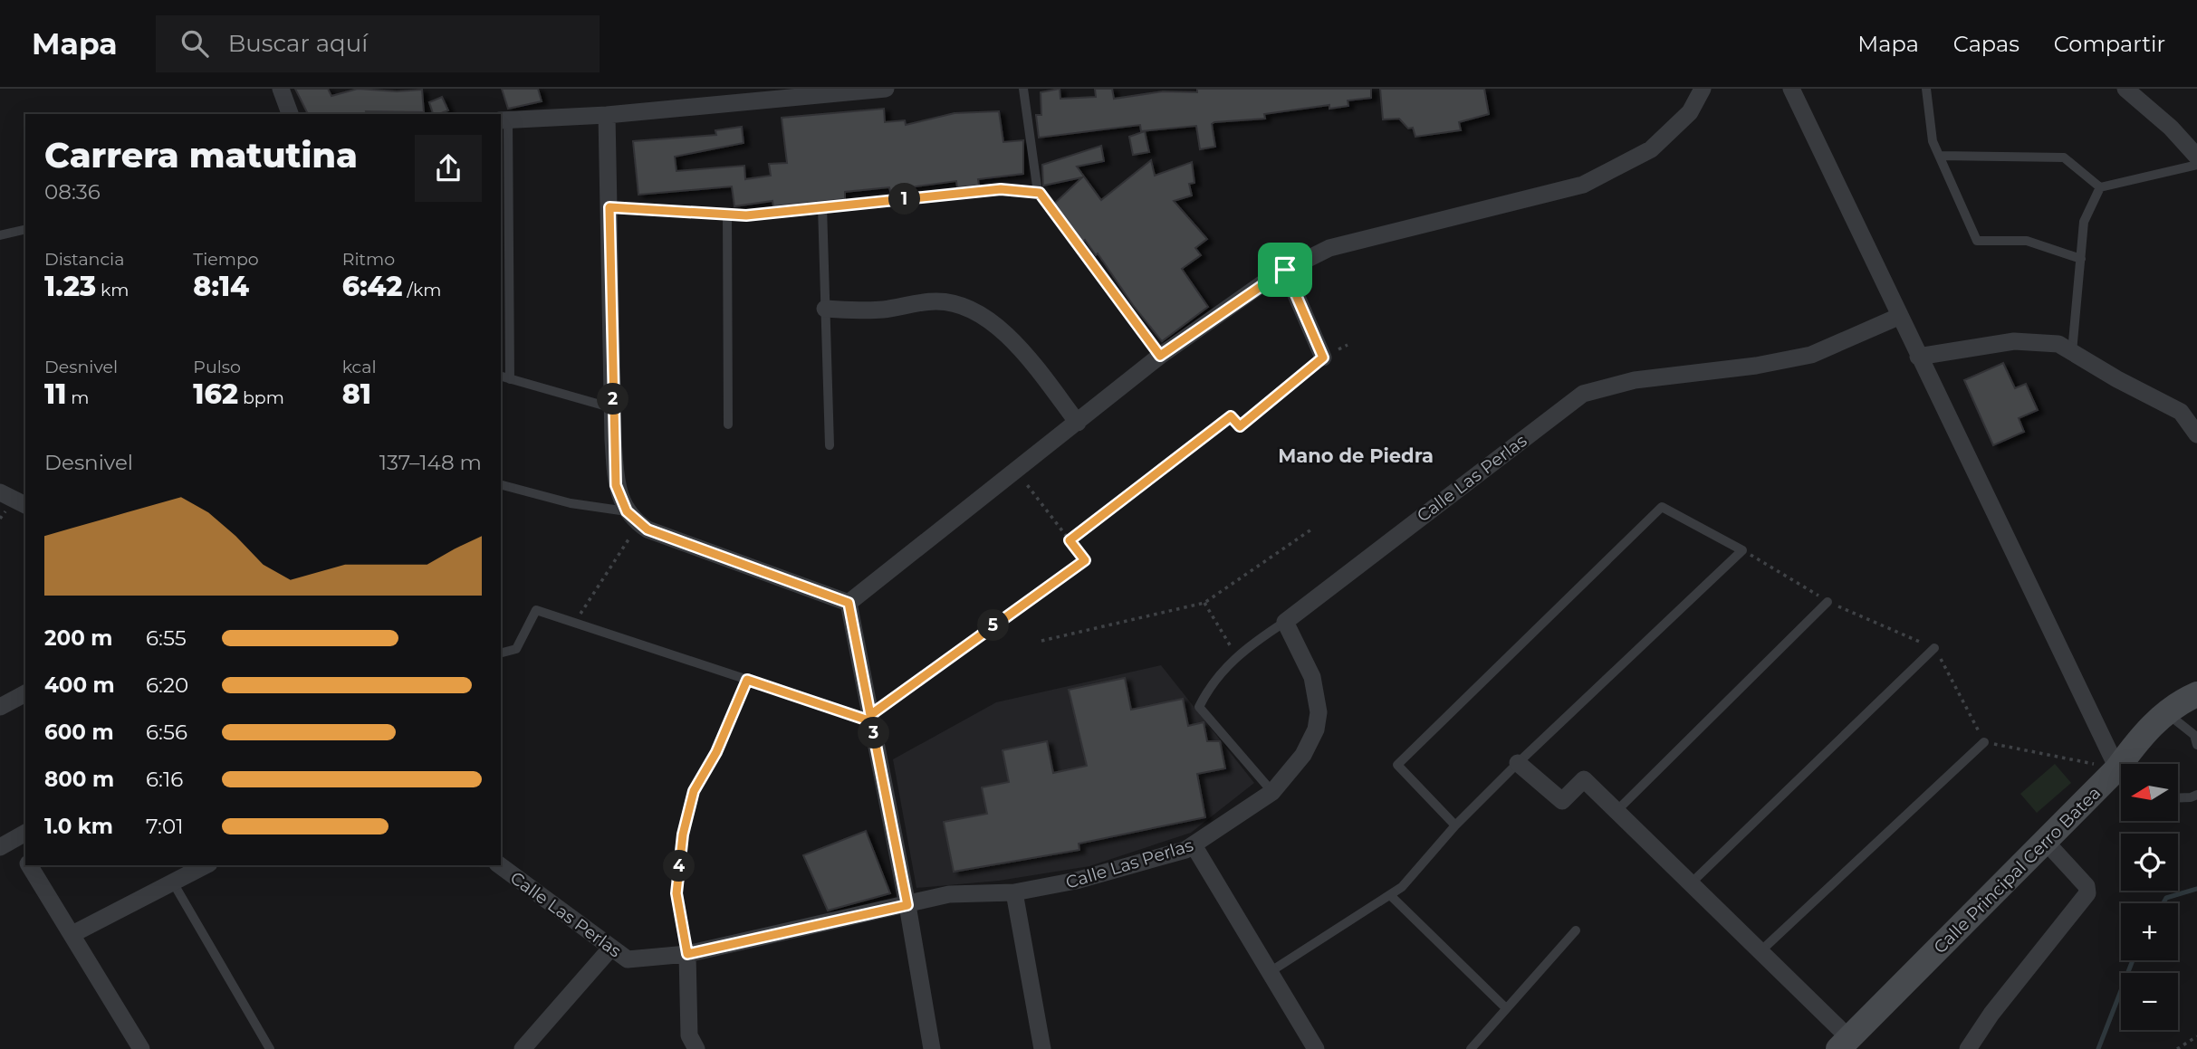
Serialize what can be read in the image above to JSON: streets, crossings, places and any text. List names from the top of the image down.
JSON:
{
  "streets": {
    "street": ["Calle Las Perlas", "Calle Principal Cerro Batea"]
  },
  "districts": ["Mano de Piedra"],
  "north": "left",
  "page": {
    "header": "Mapa",
    "search": "Buscar aquí",
    "nav": ["Mapa", "Capas", "Compartir"],
    "heading": ["Carrera matutina", "08:36"],
    "pins": [
      "1",
      "2",
      "5",
      "3",
      "4"
    ],
    "stats": [
      ["Distancia", "1.23 km"],
      ["Tiempo", "8:14"],
      ["Ritmo", "6:42 /km"],
      ["Desnivel", "11 m"],
      ["Pulso", "162 bpm"],
      ["kcal", "81"]
    ],
    "chart": ["Desnivel", "137–148 m"],
    "list": [
      {
        "name": "200 m",
        "note": "6:55"
      },
      {
        "name": "400 m",
        "note": "6:20"
      },
      {
        "name": "600 m",
        "note": "6:56"
      },
      {
        "name": "800 m",
        "note": "6:16"
      },
      {
        "name": "1.0 km",
        "note": "7:01"
      }
    ],
    "map_buttons": ["+", "−"]
  }
}
